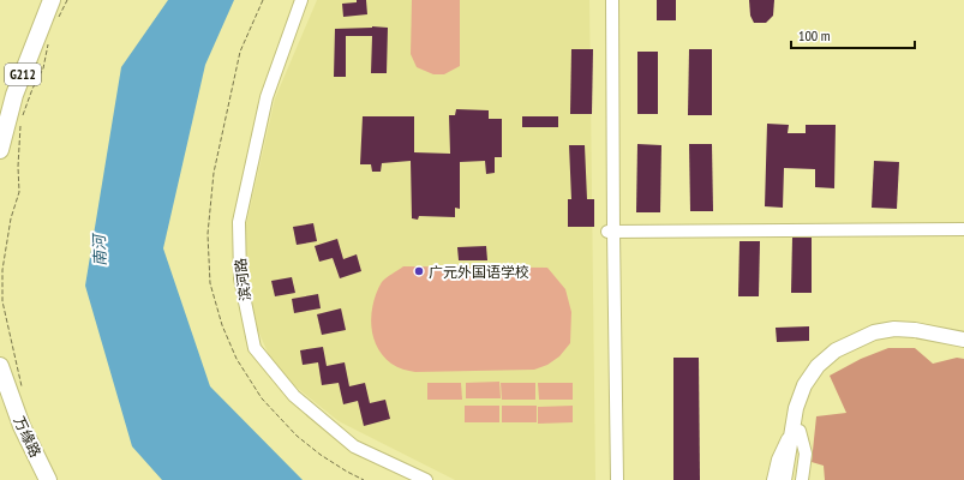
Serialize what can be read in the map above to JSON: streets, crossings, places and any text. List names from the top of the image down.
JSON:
{
  "streets": {
    "highway": ["G212", "万缘路"],
    "street": ["滨河路"]
  },
  "water": ["南河"],
  "places": ["广元外国语学校"],
  "scale_bar": "100 m"
}
